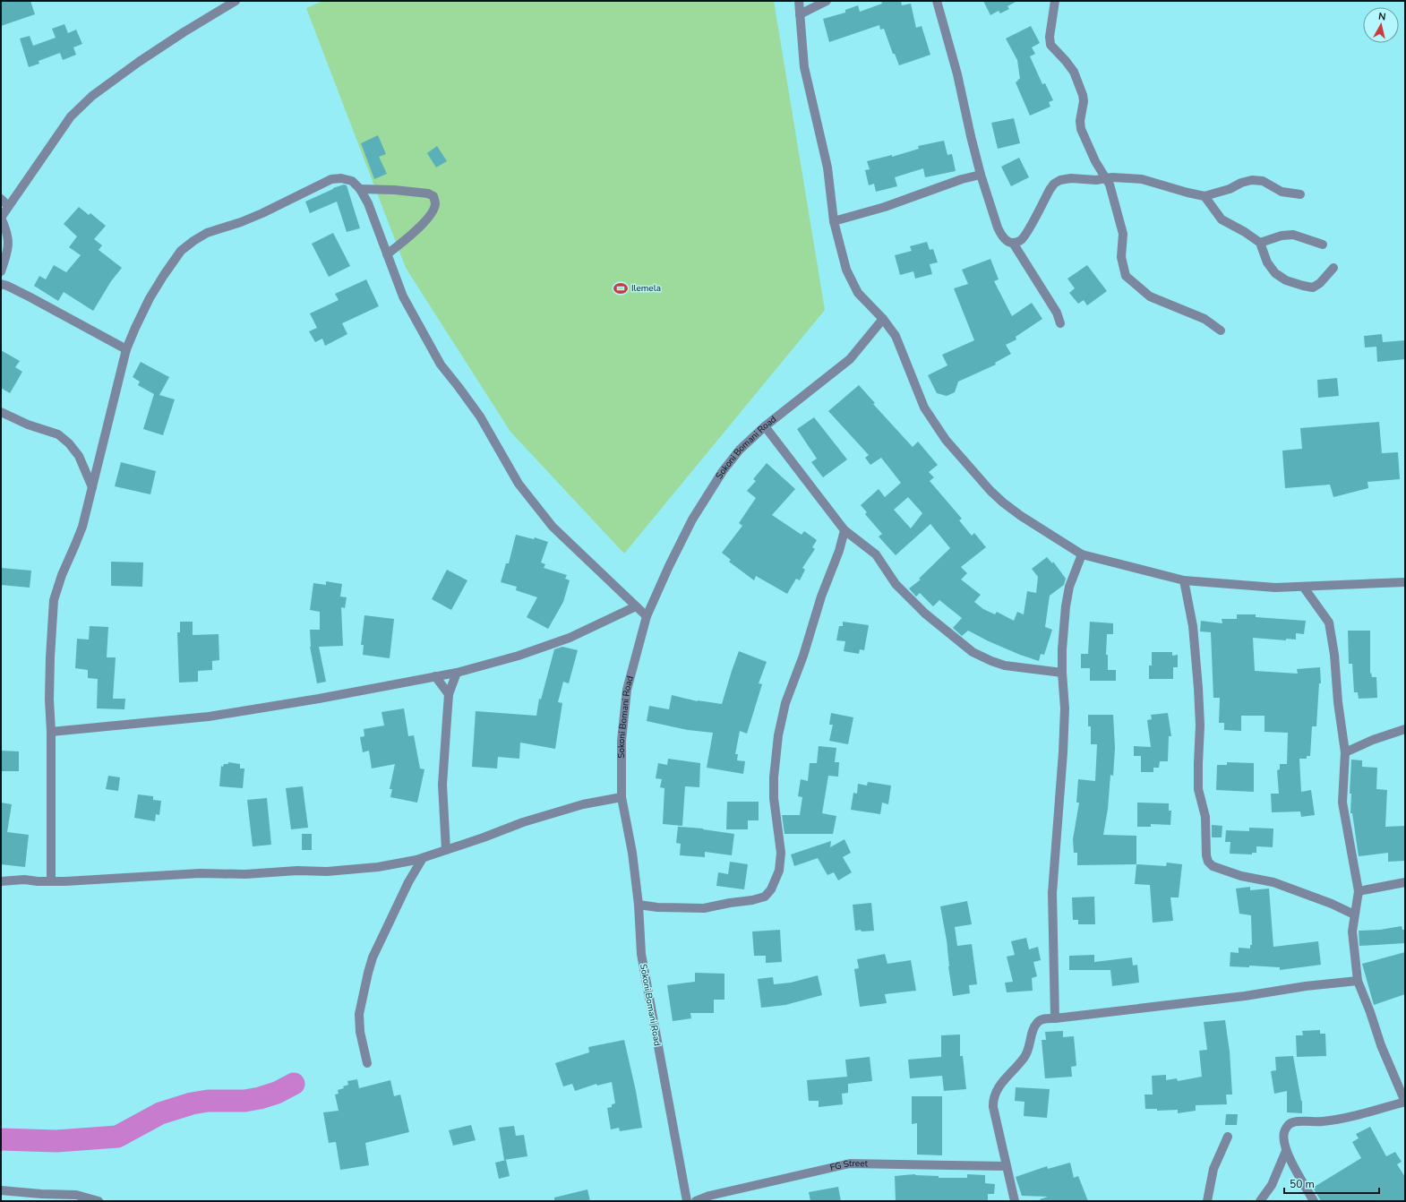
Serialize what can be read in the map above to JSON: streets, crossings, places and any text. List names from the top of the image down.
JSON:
{
  "streets": {
    "street": ["Sokoni Bomani Road", "FG Street"]
  },
  "places": {
    "sports": ["Ilemela"]
  },
  "scale_bar": "50 m",
  "north": "top"
}
